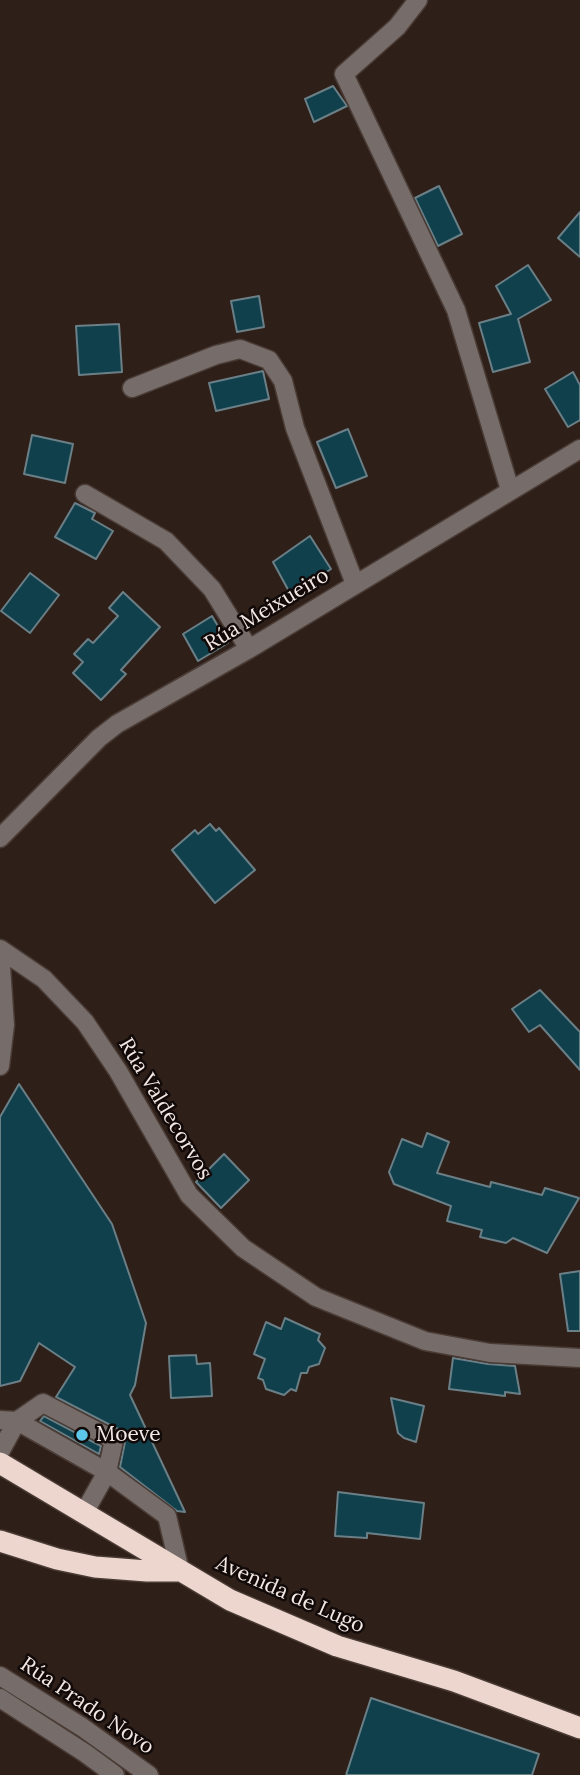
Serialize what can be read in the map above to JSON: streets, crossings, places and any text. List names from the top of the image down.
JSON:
{
  "streets": {
    "highway": ["Avenida de Lugo"],
    "street": ["Rúa Meixueiro", "Rúa Valdecorvos", "Rúa Prado Novo"]
  },
  "places": ["Moeve"]
}
